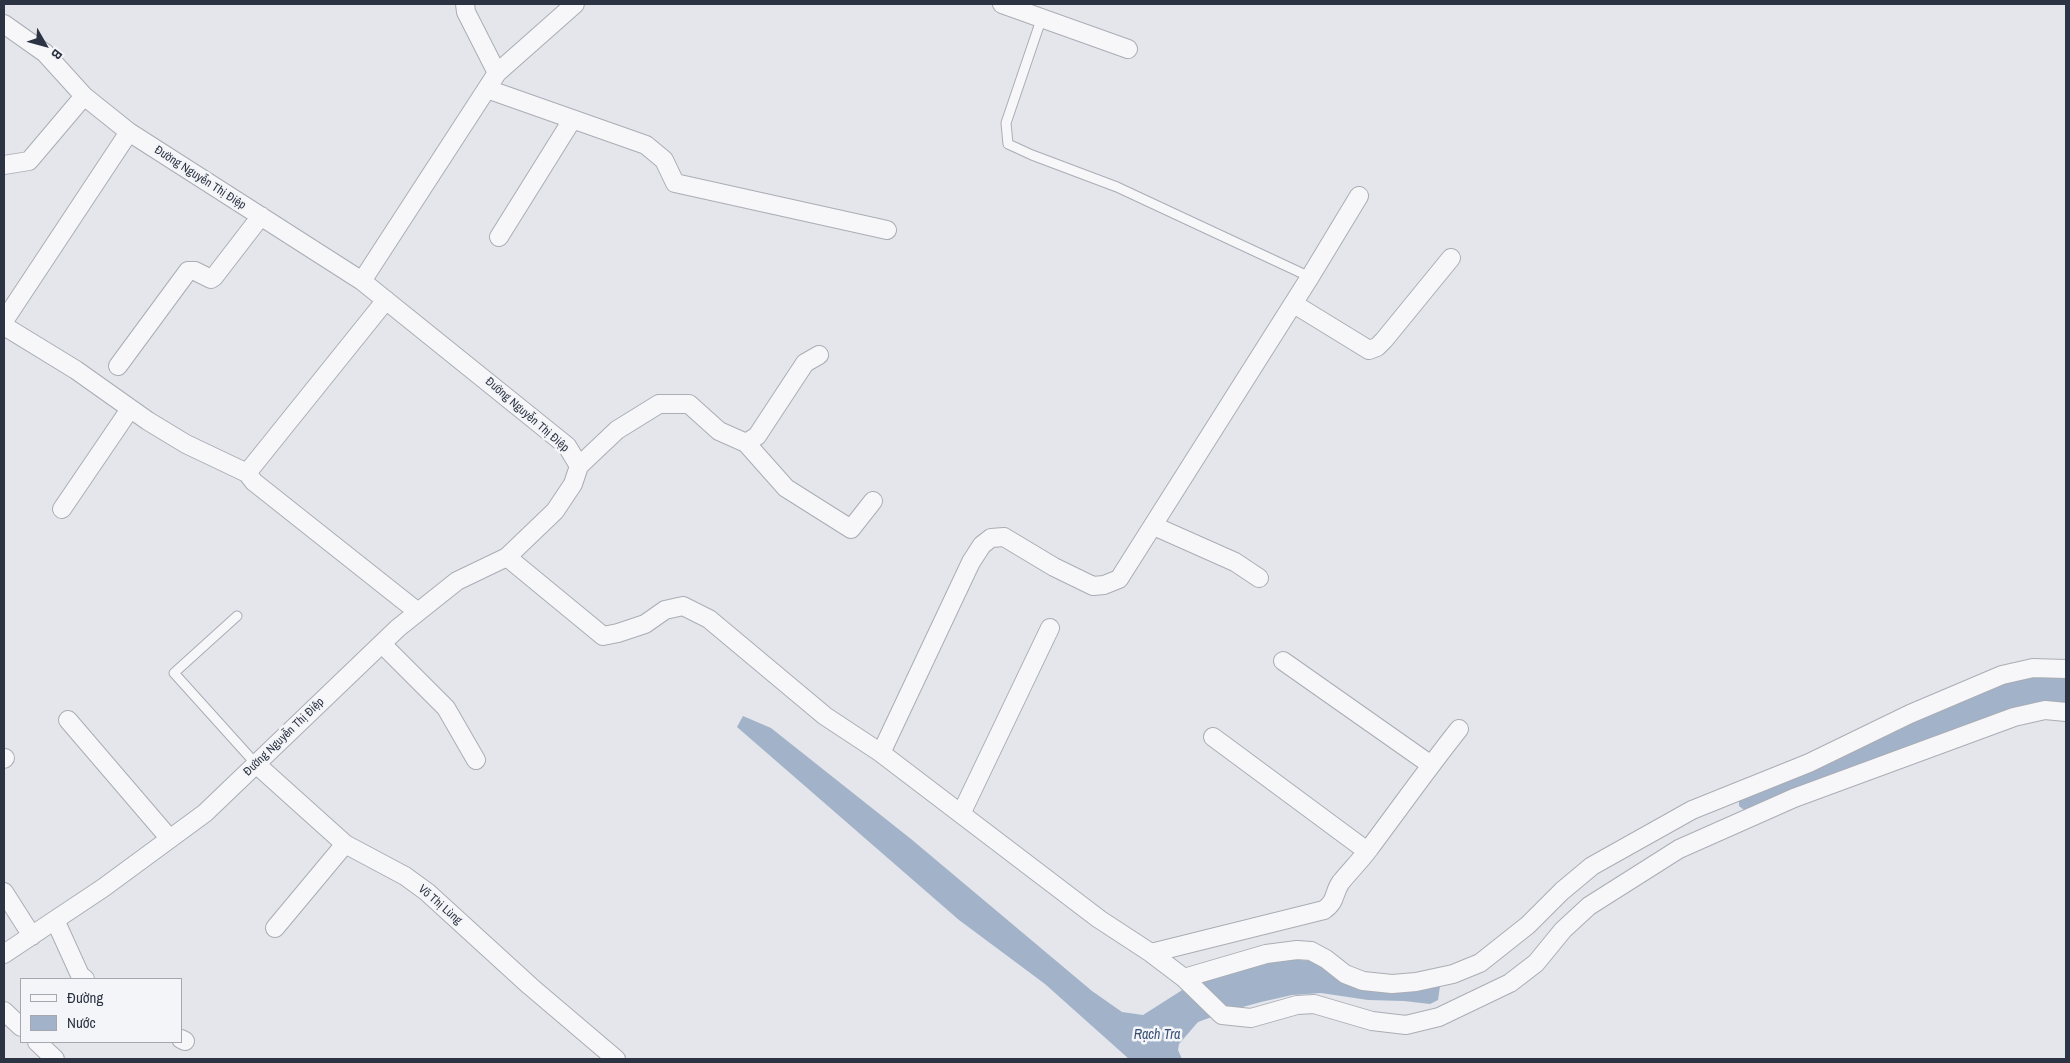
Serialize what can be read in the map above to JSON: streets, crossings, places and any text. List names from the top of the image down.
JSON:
{
  "streets": {
    "street": ["Đường Nguyễn Thị Điệp", "Võ Thị Lùng"]
  },
  "crossings": [
    ["Đường Nguyễn Thị Điệp", "Võ Thị Lùng"]
  ],
  "water": ["Rạch Tra"],
  "legend": ["Đường", "Nước"],
  "north": "bottom right"
}
